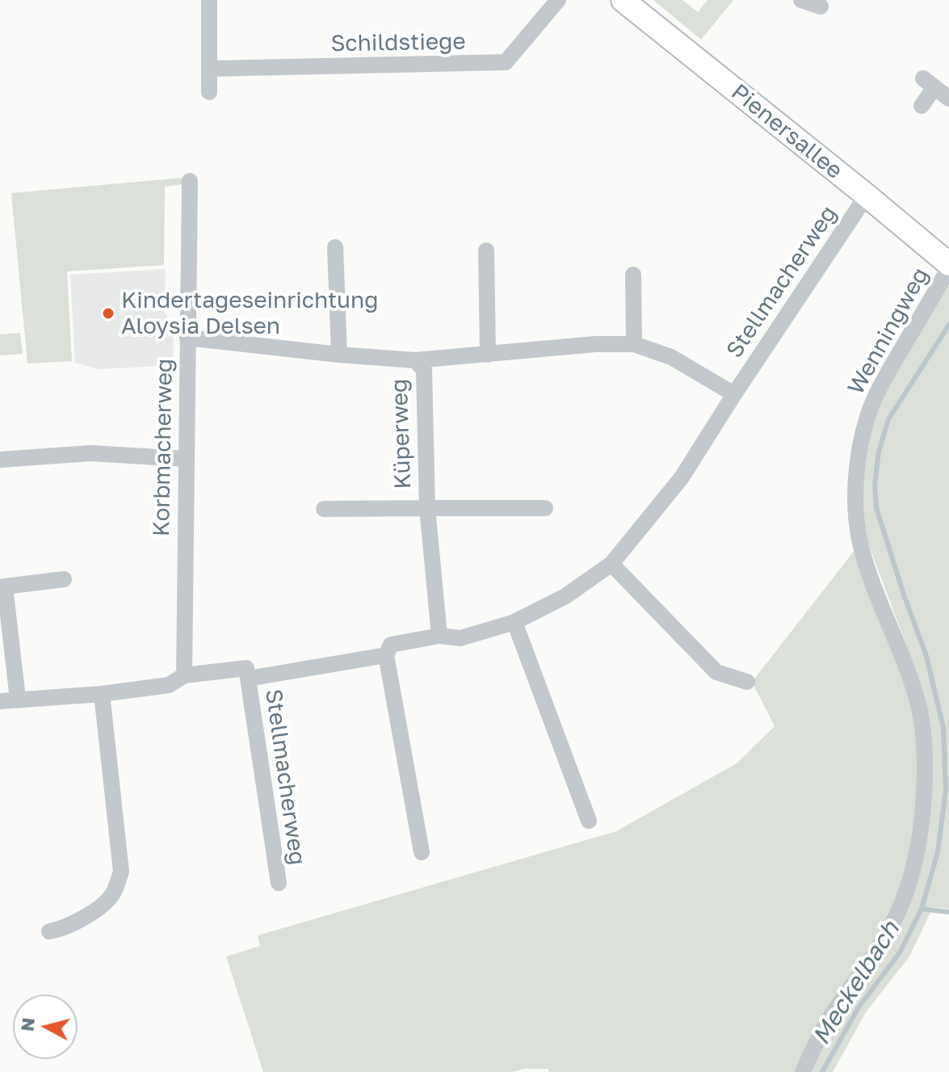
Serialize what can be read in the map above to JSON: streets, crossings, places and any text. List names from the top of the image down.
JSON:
{
  "streets": {
    "main road": ["Pienersallee"],
    "street": [
      "Schildstiege",
      "Stellmacherweg",
      "Wenningweg",
      "Küperweg",
      "Korbmacherweg"
    ]
  },
  "crossings": [
    ["Pienersallee", "Stellmacherweg"],
    ["Pienersallee", "Wenningweg"],
    ["Stellmacherweg", "Küperweg"],
    ["Stellmacherweg", "Korbmacherweg"]
  ],
  "water": ["Meckelbach"],
  "places": ["Kindertageseinrichtung Aloysia Delsen"],
  "north": "left"
}
